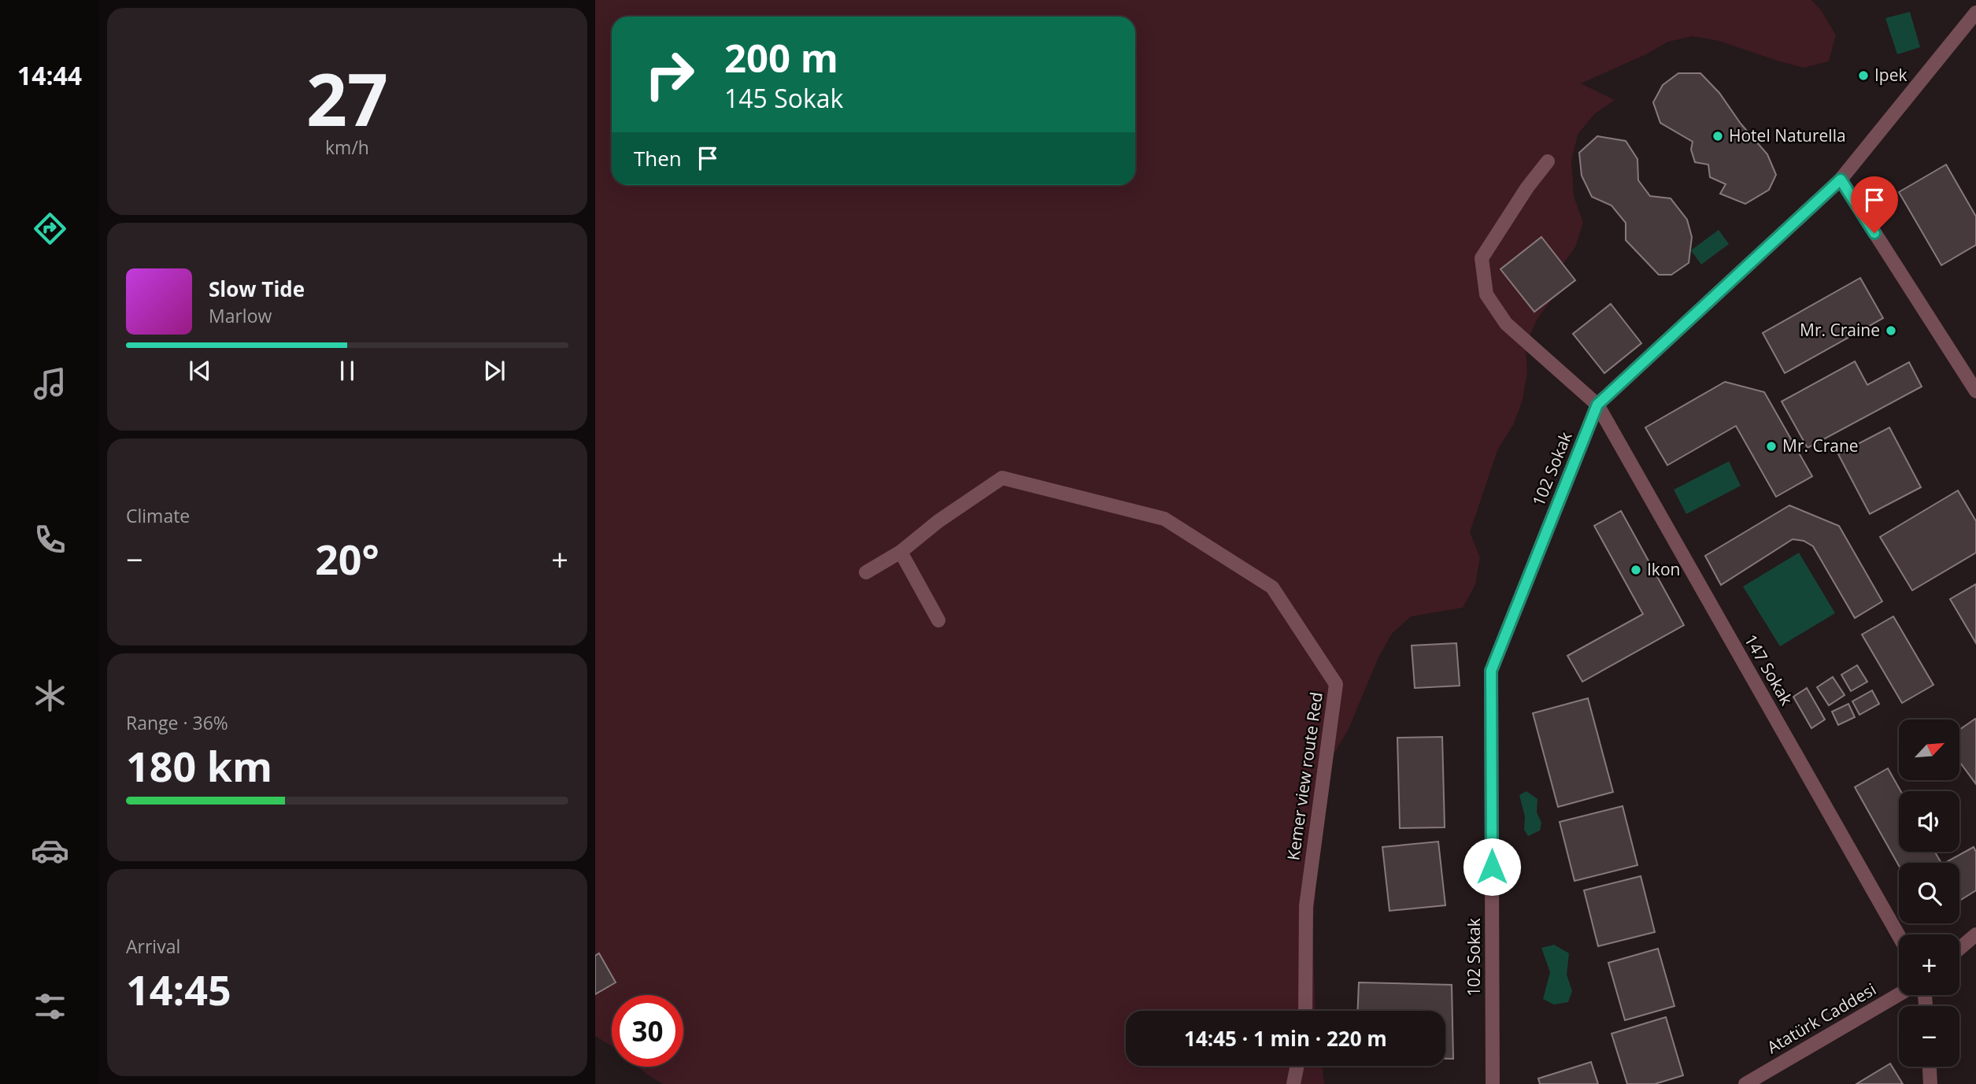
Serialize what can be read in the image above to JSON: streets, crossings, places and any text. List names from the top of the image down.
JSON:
{
  "streets": {
    "street": [
      "102 Sokak",
      "147 Sokak",
      "Kemer view route Red",
      "Atatürk Caddesi"
    ]
  },
  "crossings": [
    ["102 Sokak", "147 Sokak"]
  ],
  "places": [
    "Ipek",
    "Hotel Naturella",
    "Mr. Craine",
    "Mr. Crane",
    "Ikon"
  ],
  "north": "top right",
  "page": {
    "tabs": "14:44",
    "tile": [
      ["27", "km/h"],
      "Climate",
      ["Range · 36%", "180 km"],
      ["Arrival", "14:45"]
    ],
    "turn": ["200 m", "145 Sokak"],
    "then": "Then",
    "song": ["Slow Tide", "Marlow"],
    "heat": ["−", "20°", "+"],
    "map_buttons": ["+", "−"],
    "limit": "30",
    "trip": "14:45 · 1 min · 220 m"
  }
}
